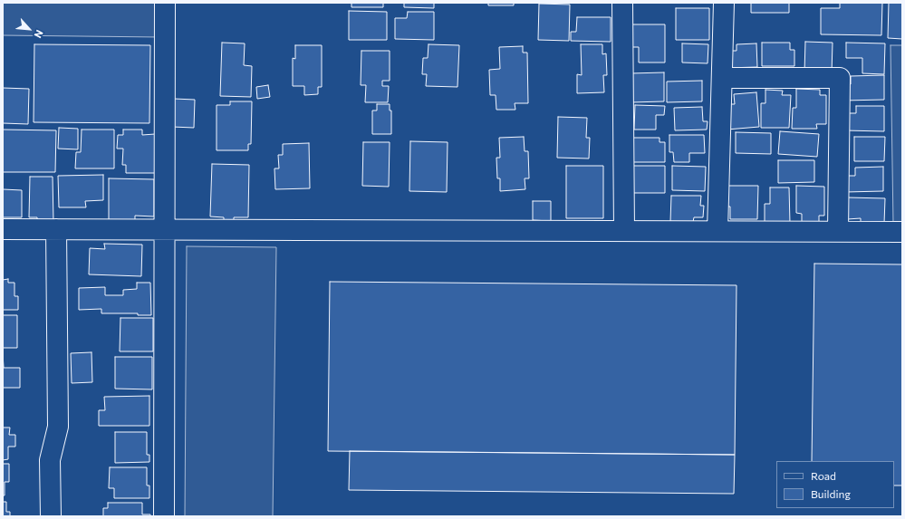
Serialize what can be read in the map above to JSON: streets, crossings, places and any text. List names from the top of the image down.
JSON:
{
  "legend": ["Road", "Building"],
  "north": "bottom right"
}
